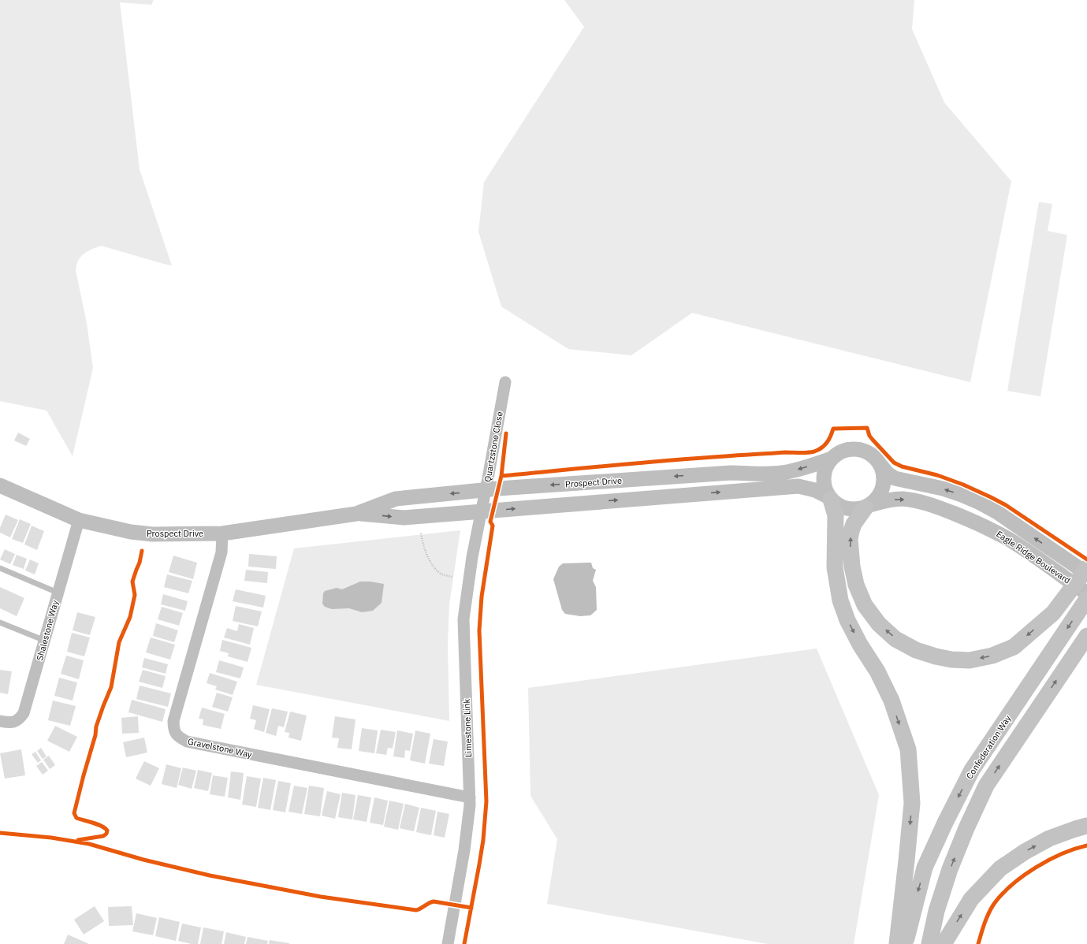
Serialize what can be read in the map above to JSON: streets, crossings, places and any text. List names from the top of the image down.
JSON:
{
  "streets": {
    "main road": ["Confederation Way"],
    "street": [
      "Quartzstone Close",
      "Prospect Drive",
      "Eagle Ridge Boulevard",
      "Shalestone Way",
      "Limestone Link",
      "Gravelstone Way"
    ]
  },
  "crossings": [
    ["Quartzstone Close", "Prospect Drive"],
    ["Quartzstone Close", "Limestone Link"],
    ["Prospect Drive", "Eagle Ridge Boulevard"],
    ["Prospect Drive", "Shalestone Way"],
    ["Prospect Drive", "Limestone Link"],
    ["Prospect Drive", "Gravelstone Way"],
    ["Limestone Link", "Gravelstone Way"]
  ]
}
